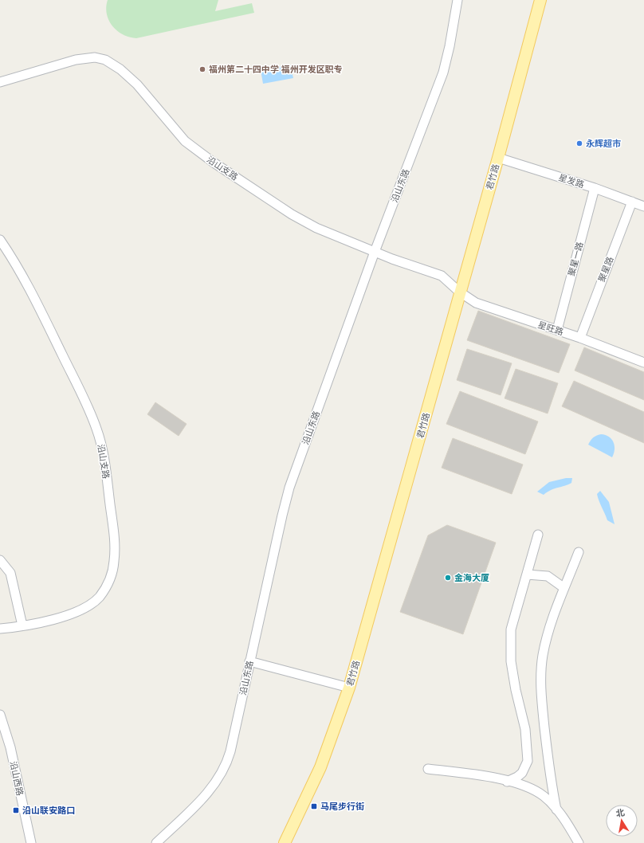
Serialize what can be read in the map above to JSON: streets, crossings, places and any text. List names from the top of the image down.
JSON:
{
  "streets": {
    "main road": ["君竹路"],
    "street": [
      "沿山支路",
      "星发路",
      "沿山东路",
      "聚星一路",
      "聚星路",
      "星旺路",
      "沿山西路"
    ]
  },
  "crossings": [
    ["沿山支路", "君竹路"],
    ["沿山支路", "沿山东路"],
    ["沿山支路", "星旺路"],
    ["君竹路", "星发路"],
    ["君竹路", "星旺路"],
    ["星发路", "聚星一路"],
    ["星发路", "聚星路"],
    ["聚星一路", "星旺路"],
    ["聚星路", "星旺路"]
  ],
  "places": {
    "other": ["福州第二十四中学 福州开发区职专", "永辉超市", "金海大厦"],
    "transit": ["马尾步行街", "沿山联安路口"]
  },
  "north": "top"
}
